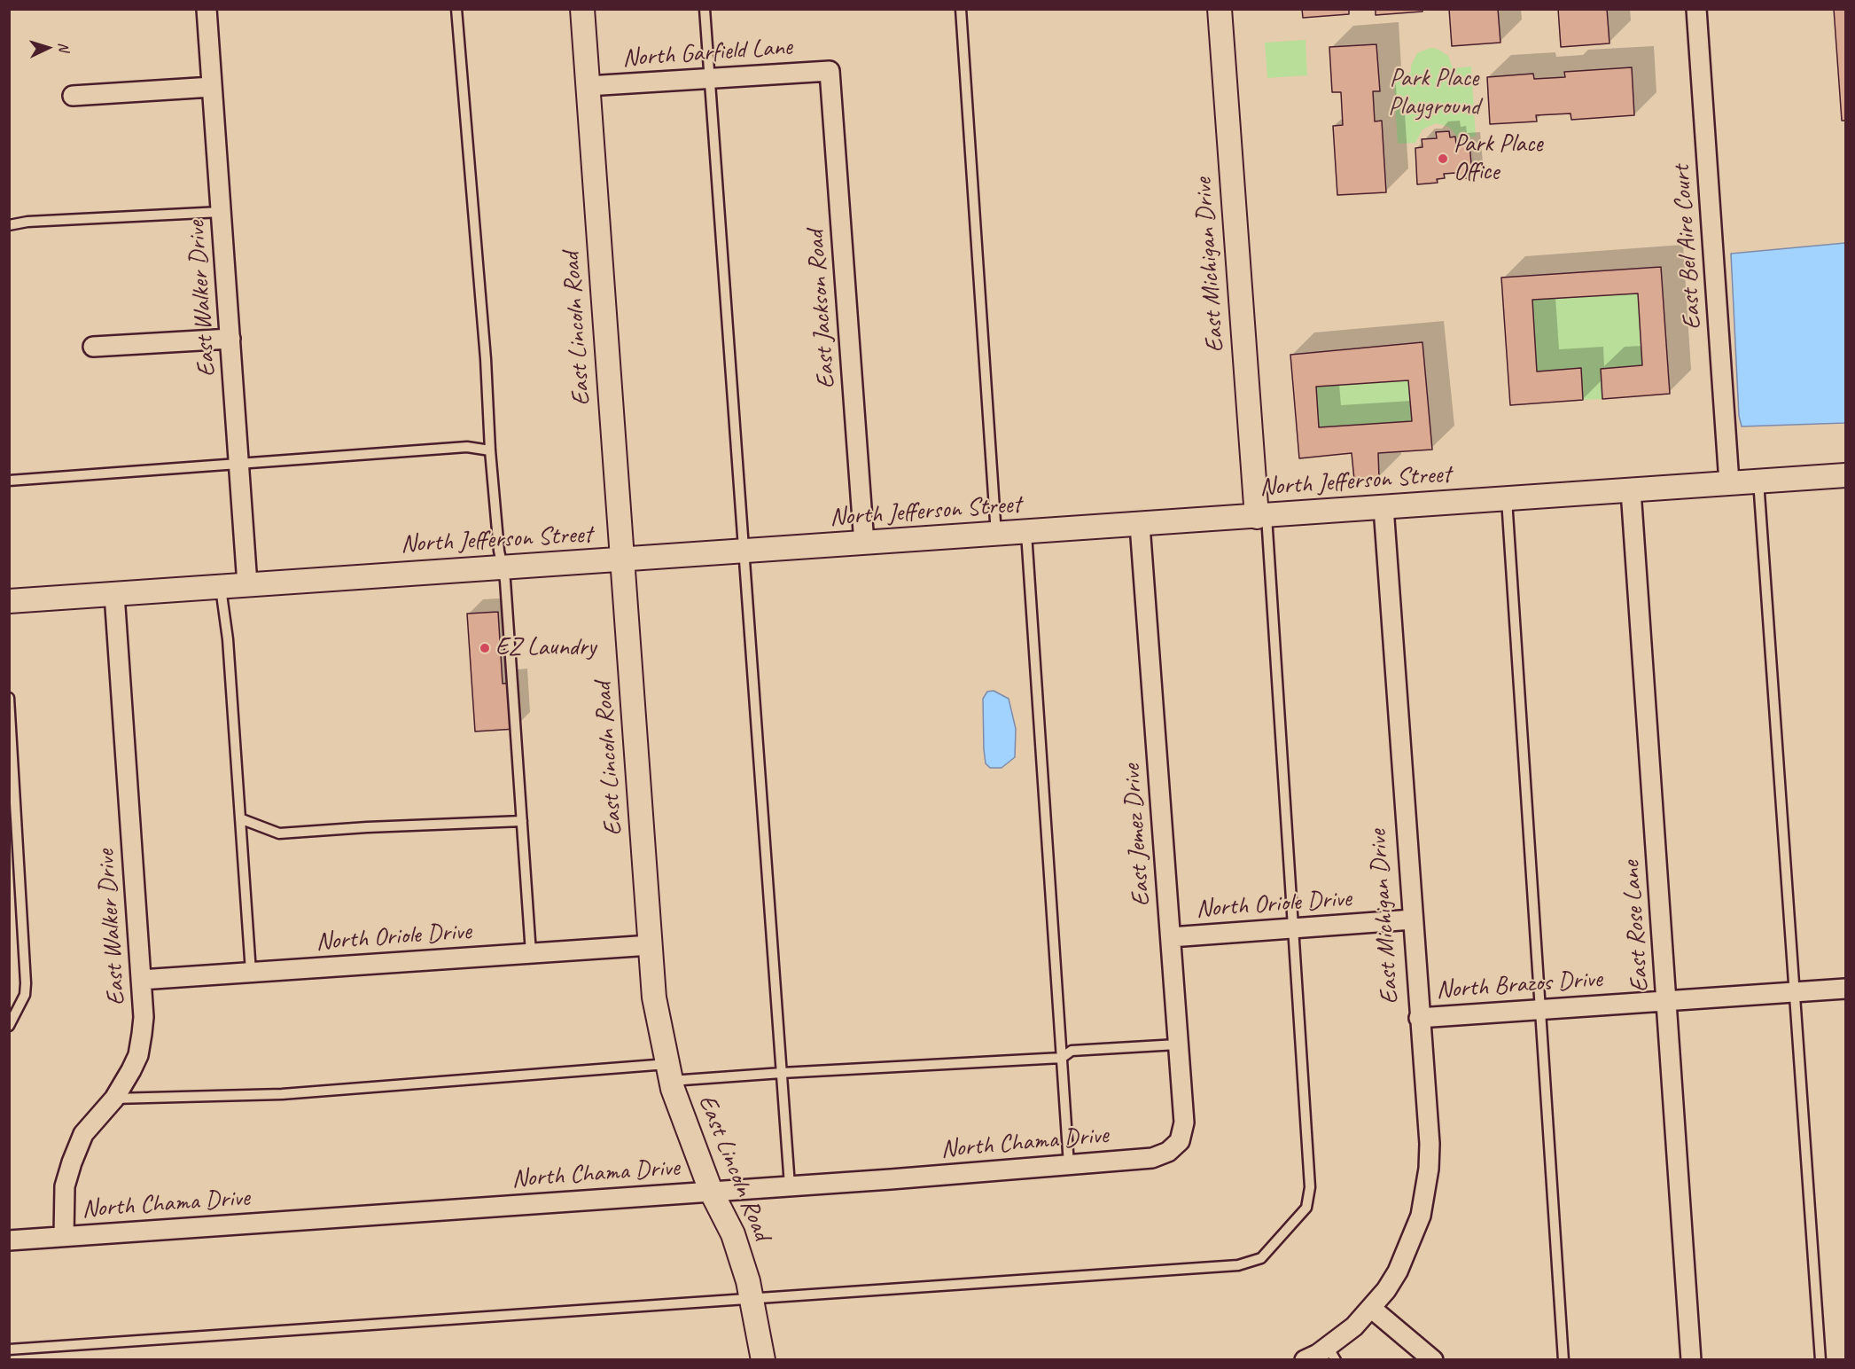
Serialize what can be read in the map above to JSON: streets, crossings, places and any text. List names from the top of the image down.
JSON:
{
  "streets": {
    "street": [
      "North Garfield Lane",
      "East Bel Aire Court",
      "East Michigan Drive",
      "East Walker Drive",
      "East Jackson Road",
      "East Lincoln Road",
      "North Jefferson Street",
      "East Jemez Drive",
      "North Oriole Drive",
      "East Rose Lane",
      "North Brazos Drive",
      "North Chama Drive"
    ]
  },
  "crossings": [
    ["North Garfield Lane", "East Jackson Road"],
    ["North Garfield Lane", "East Lincoln Road"],
    ["East Bel Aire Court", "North Jefferson Street"],
    ["East Michigan Drive", "North Jefferson Street"],
    ["East Michigan Drive", "North Oriole Drive"],
    ["East Michigan Drive", "North Brazos Drive"],
    ["East Walker Drive", "North Jefferson Street"],
    ["East Walker Drive", "North Oriole Drive"],
    ["East Walker Drive", "North Chama Drive"],
    ["East Jackson Road", "North Jefferson Street"],
    ["East Lincoln Road", "North Jefferson Street"],
    ["East Lincoln Road", "North Oriole Drive"],
    ["East Lincoln Road", "North Chama Drive"],
    ["North Jefferson Street", "East Jemez Drive"],
    ["North Jefferson Street", "East Rose Lane"],
    ["East Jemez Drive", "North Oriole Drive"],
    ["East Jemez Drive", "North Chama Drive"],
    ["East Rose Lane", "North Brazos Drive"]
  ],
  "parks": ["Park Place Playground"],
  "places": ["Park Place Office", "EZ Laundry"],
  "north": "right"
}
